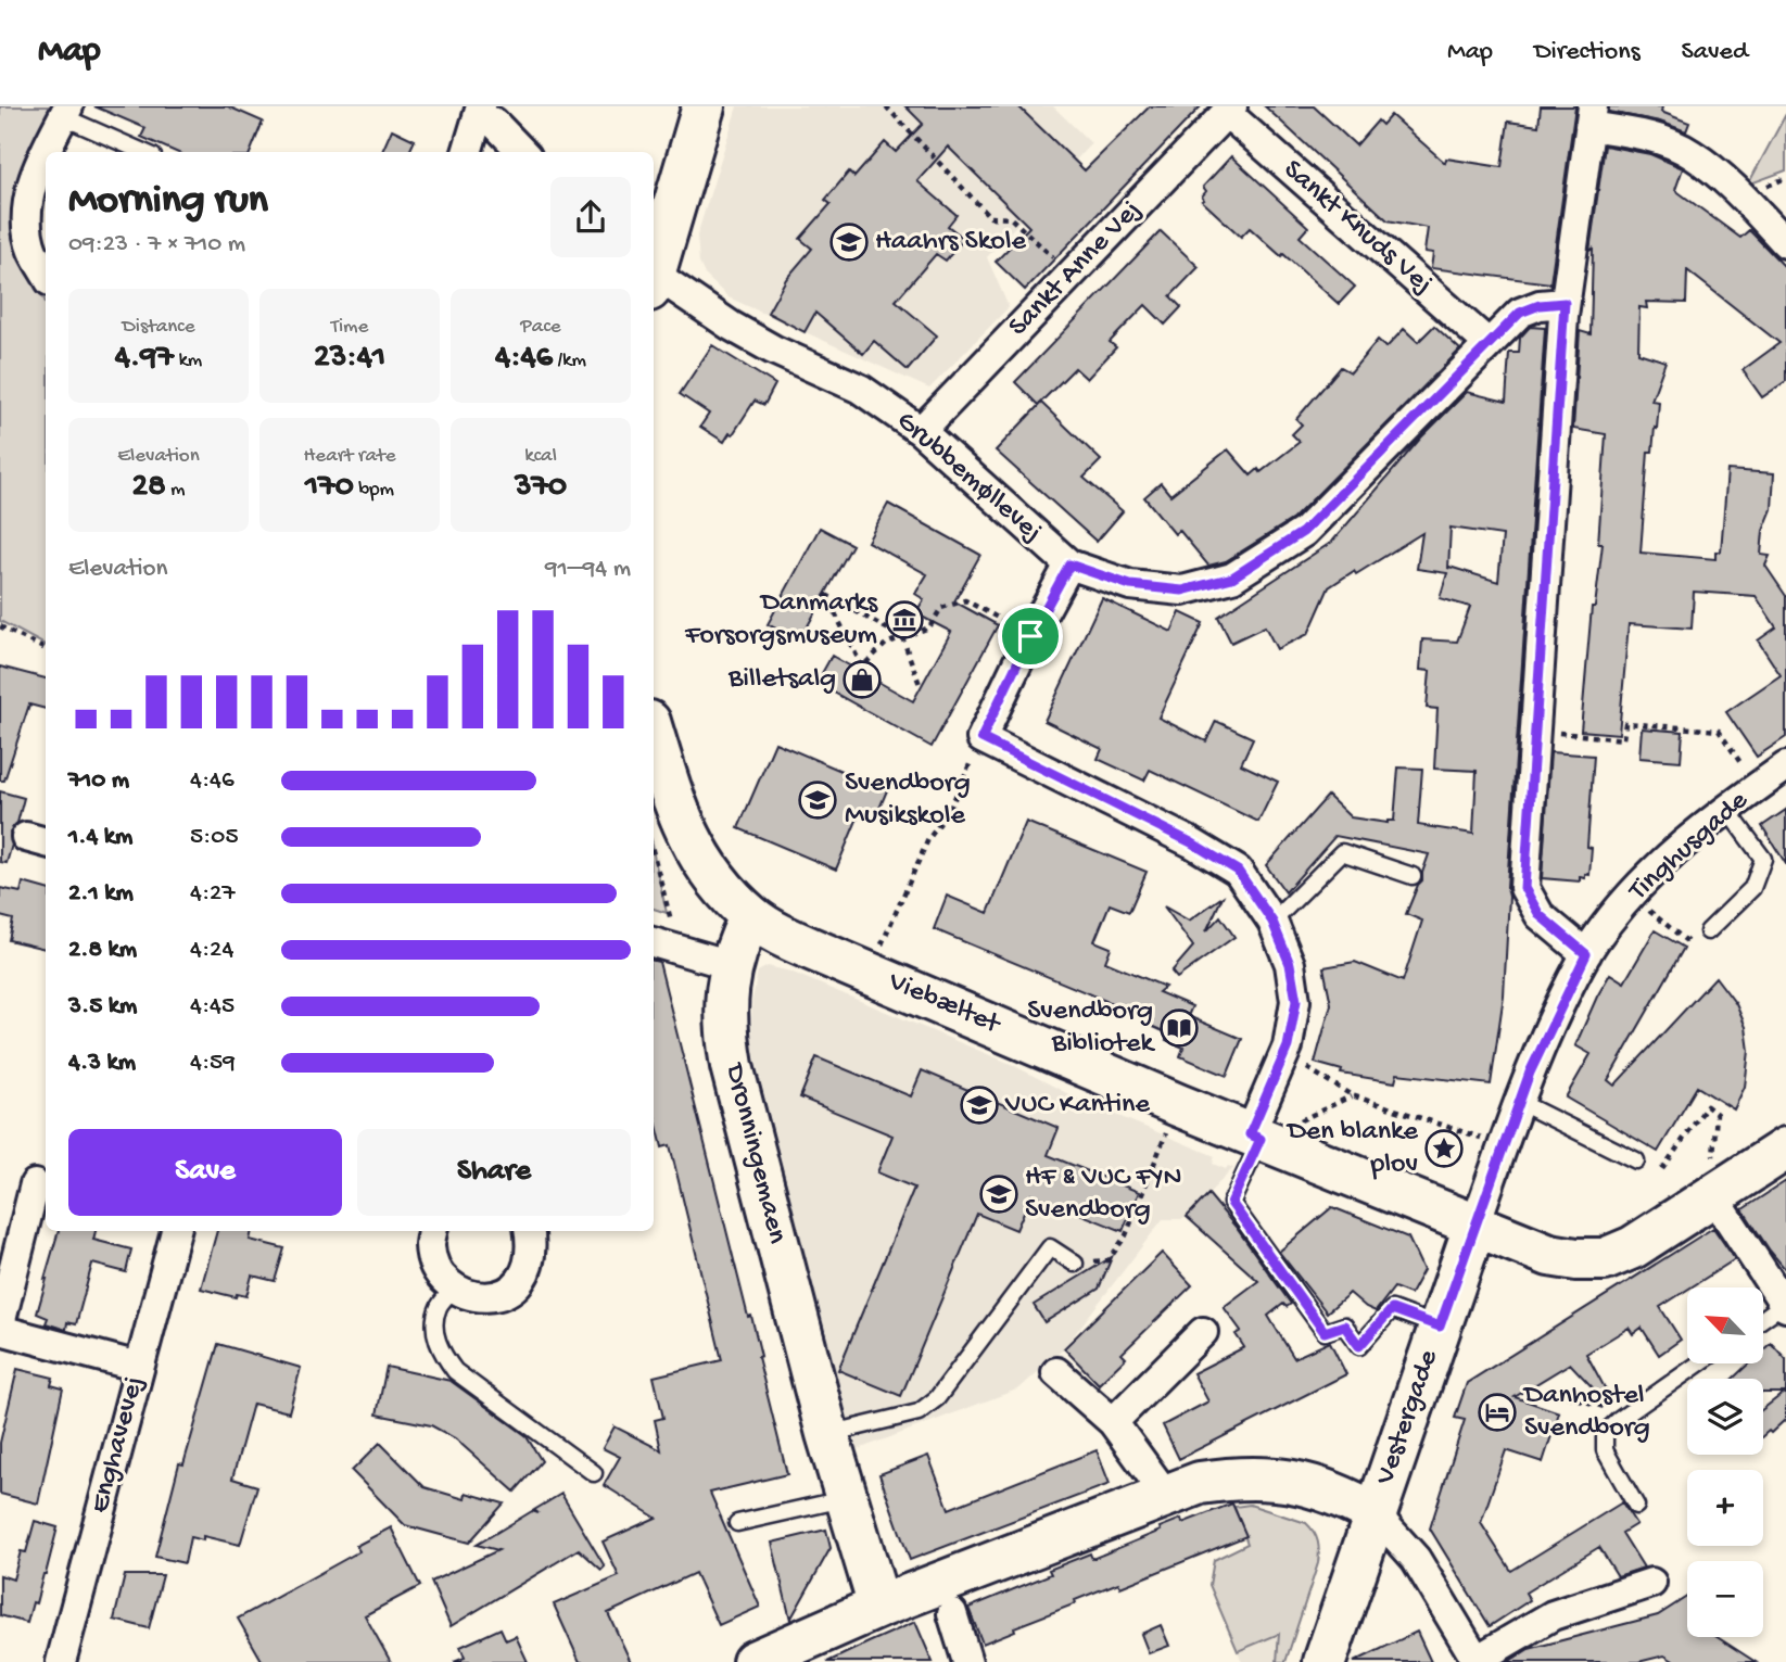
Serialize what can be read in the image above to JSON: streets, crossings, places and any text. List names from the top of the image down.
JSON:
{
  "streets": {
    "street": [
      "Sankt Knuds Vej",
      "Sankt Anne Vej",
      "Grubbemøllevej",
      "Tinghusgade",
      "Viebæltet",
      "Dronningemaen",
      "Vestergade",
      "Enghavevej"
    ]
  },
  "crossings": [
    ["Sankt Knuds Vej", "Sankt Anne Vej"],
    ["Sankt Knuds Vej", "Grubbemøllevej"],
    ["Sankt Anne Vej", "Grubbemøllevej"],
    ["Tinghusgade", "Viebæltet"],
    ["Tinghusgade", "Vestergade"],
    ["Viebæltet", "Dronningemaen"],
    ["Viebæltet", "Vestergade"],
    ["Dronningemaen", "Vestergade"]
  ],
  "places": {
    "school or university": [
      "Haahrs Skole",
      "Svendborg Musikskole",
      "VUC Kantine",
      "HF & VUC FYN Svendborg"
    ],
    "museum": ["Danmarks Forsorgsmuseum"],
    "shop": ["Billetsalg"],
    "library": ["Svendborg Bibliotek"],
    "place": ["Den blanke plov"],
    "hotel": ["Danhostel Svendborg"]
  },
  "north": "top left",
  "page": {
    "header": "Map",
    "nav": ["Map", "Directions", "Saved"],
    "heading": ["Morning run", "09:23 · 7 × 710 m"],
    "stats": [
      ["Distance", "4.97 km"],
      ["Time", "23:41"],
      ["Pace", "4:46 /km"],
      ["Elevation", "28 m"],
      ["Heart rate", "170 bpm"],
      ["kcal", "370"]
    ],
    "chart": ["Elevation", "91–94 m"],
    "list": [
      {
        "name": "710 m",
        "note": "4:46"
      },
      {
        "name": "1.4 km",
        "note": "5:05"
      },
      {
        "name": "2.1 km",
        "note": "4:27"
      },
      {
        "name": "2.8 km",
        "note": "4:24"
      },
      {
        "name": "3.5 km",
        "note": "4:45"
      },
      {
        "name": "4.3 km",
        "note": "4:59"
      }
    ],
    "buttons": ["Save", "Share"],
    "map_buttons": ["+", "−"]
  }
}
